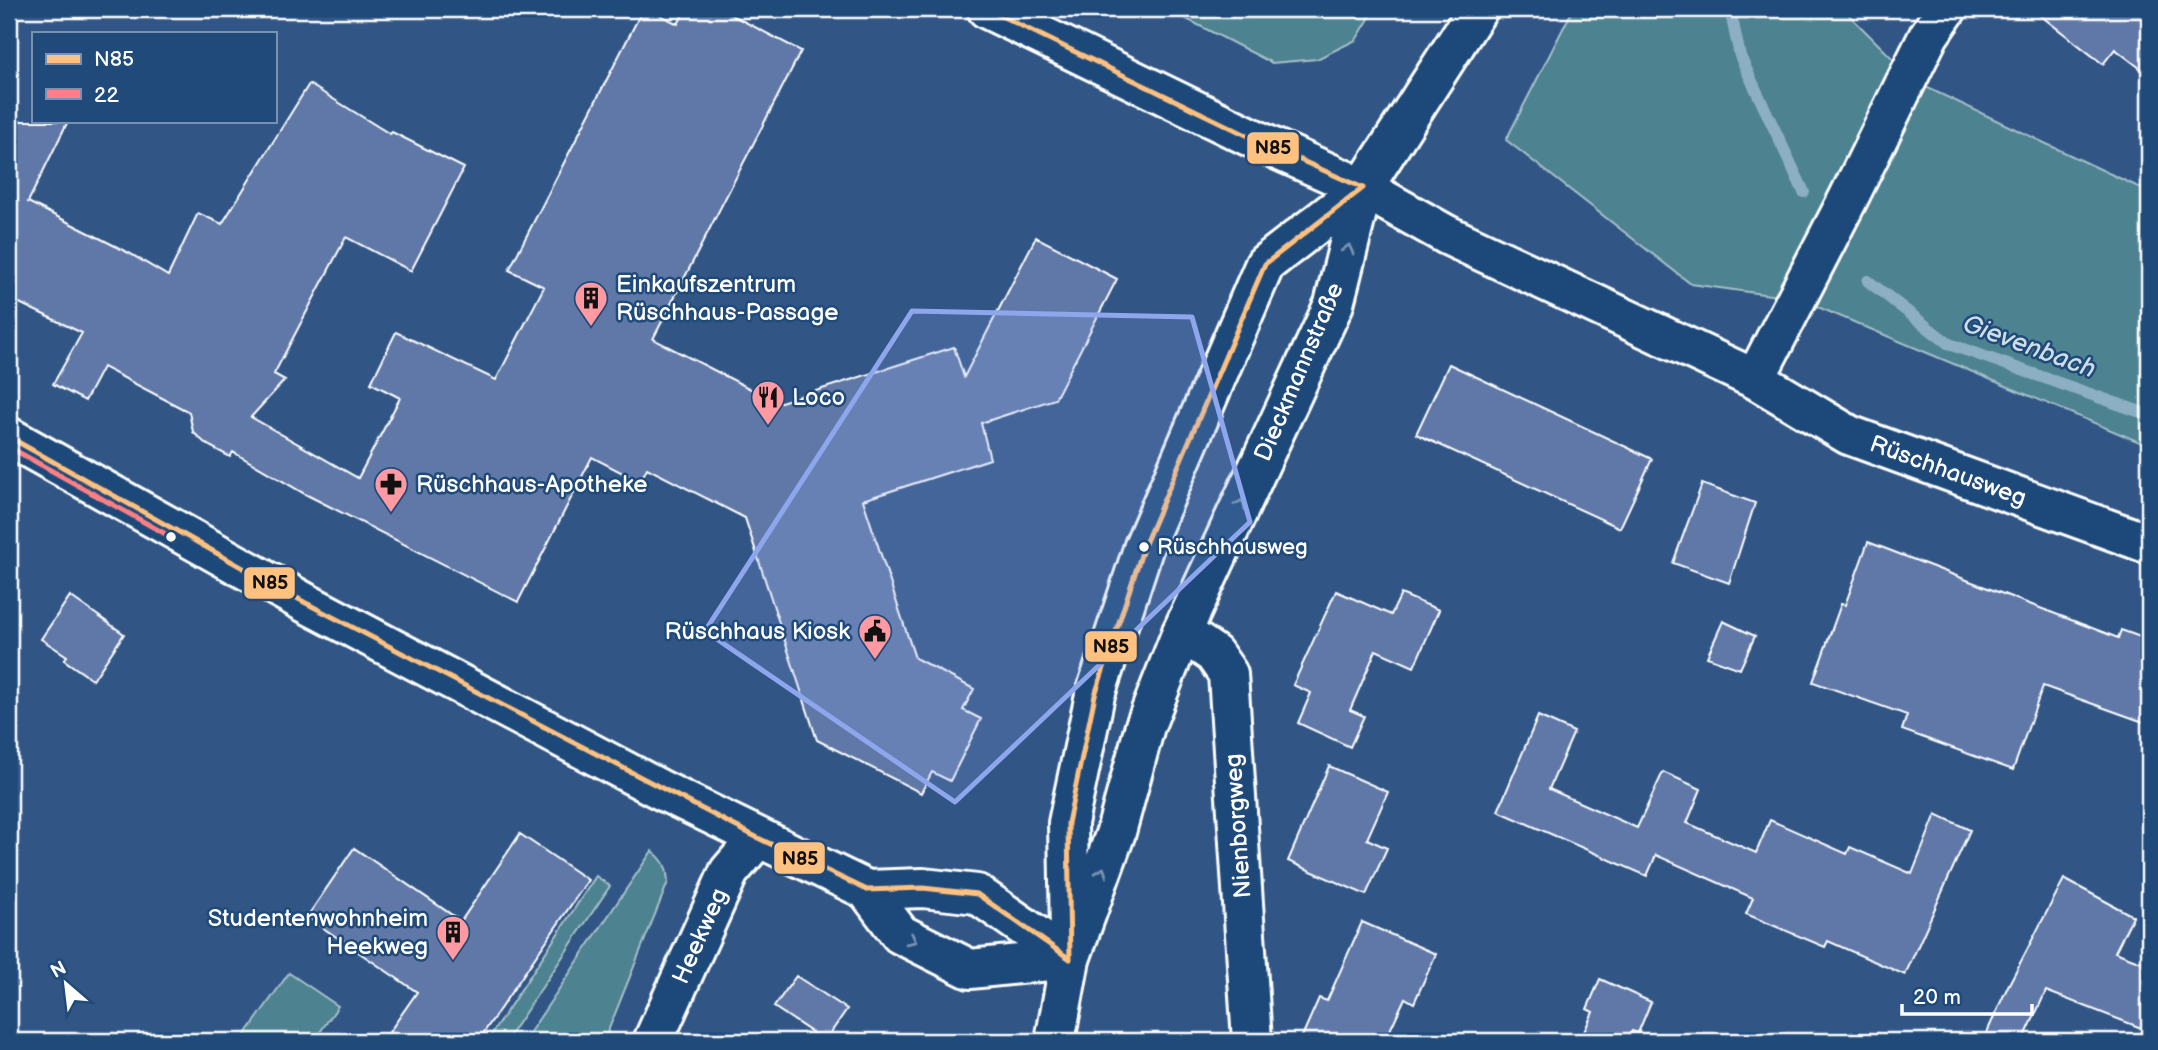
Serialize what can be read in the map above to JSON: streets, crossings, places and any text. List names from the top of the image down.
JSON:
{
  "streets": {
    "street": [
      "Dieckmannstraße",
      "Rüschhausweg",
      "Nienborgweg",
      "Heekweg"
    ]
  },
  "crossings": [
    ["Dieckmannstraße", "Rüschhausweg"],
    ["Dieckmannstraße", "Nienborgweg"]
  ],
  "water": ["Gievenbach"],
  "places": {
    "building": ["Einkaufszentrum Rüschhaus-Passage", "Studentenwohnheim Heekweg"],
    "restaurant": ["Loco"],
    "pharmacy": ["Rüschhaus-Apotheke"],
    "other": ["Rüschhausweg"],
    "public building": ["Rüschhaus Kiosk"]
  },
  "lines": ["transit line N85", "transit line 22"],
  "legend": ["N85", "22"],
  "scale_bar": "20 m",
  "north": "top left"
}
